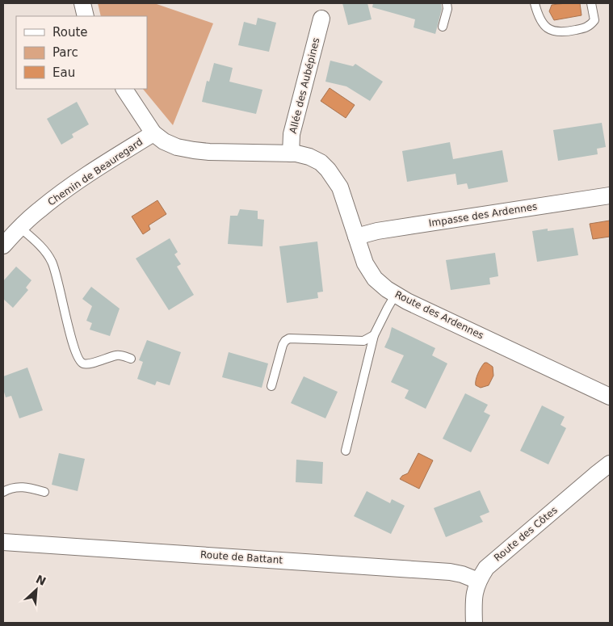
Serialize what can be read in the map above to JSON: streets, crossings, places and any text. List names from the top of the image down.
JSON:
{
  "streets": {
    "street": [
      "Allée des Aubépines",
      "Chemin de Beauregard",
      "Impasse des Ardennes",
      "Route des Ardennes",
      "Route des Côtes",
      "Route de Battant"
    ]
  },
  "crossings": [
    ["Allée des Aubépines", "Route des Ardennes"],
    ["Chemin de Beauregard", "Route des Ardennes"],
    ["Impasse des Ardennes", "Route des Ardennes"],
    ["Route des Côtes", "Route de Battant"]
  ],
  "legend": ["Route", "Parc", "Eau"],
  "north": "top right"
}
